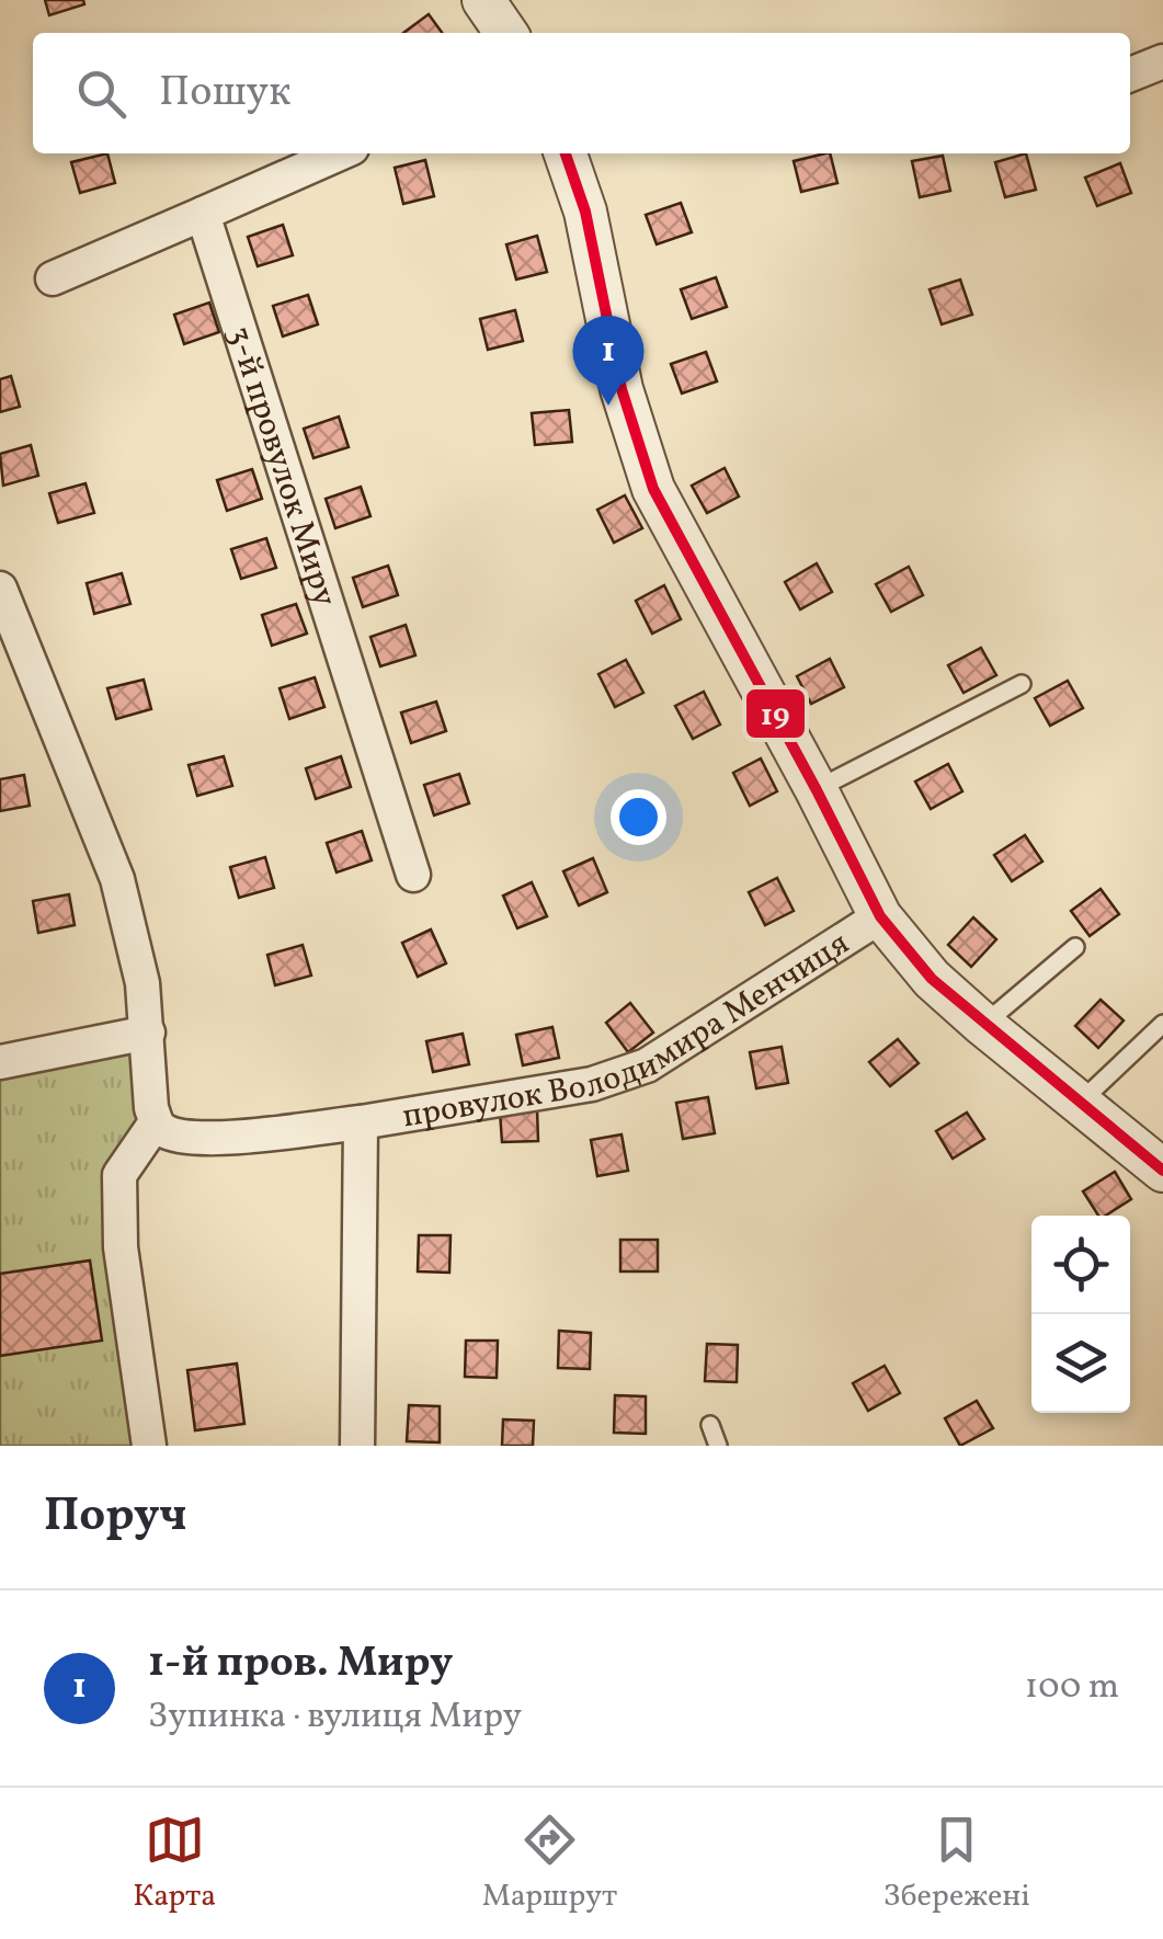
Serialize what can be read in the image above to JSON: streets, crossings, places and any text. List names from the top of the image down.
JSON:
{
  "streets": {
    "street": ["3-й провулок Миру", "провулок Володимира Менчиця"]
  },
  "lines": ["transit line 19"],
  "page": {
    "search": "Пошук",
    "pins": "1",
    "heading": "Поруч",
    "list": [
      {
        "mark": "1",
        "name": "1-й пров. Миру",
        "note": "Зупинка · вулиця Миру",
        "value": "100 m"
      }
    ],
    "nav": ["Карта", "Маршрут", "Збережені"]
  }
}
